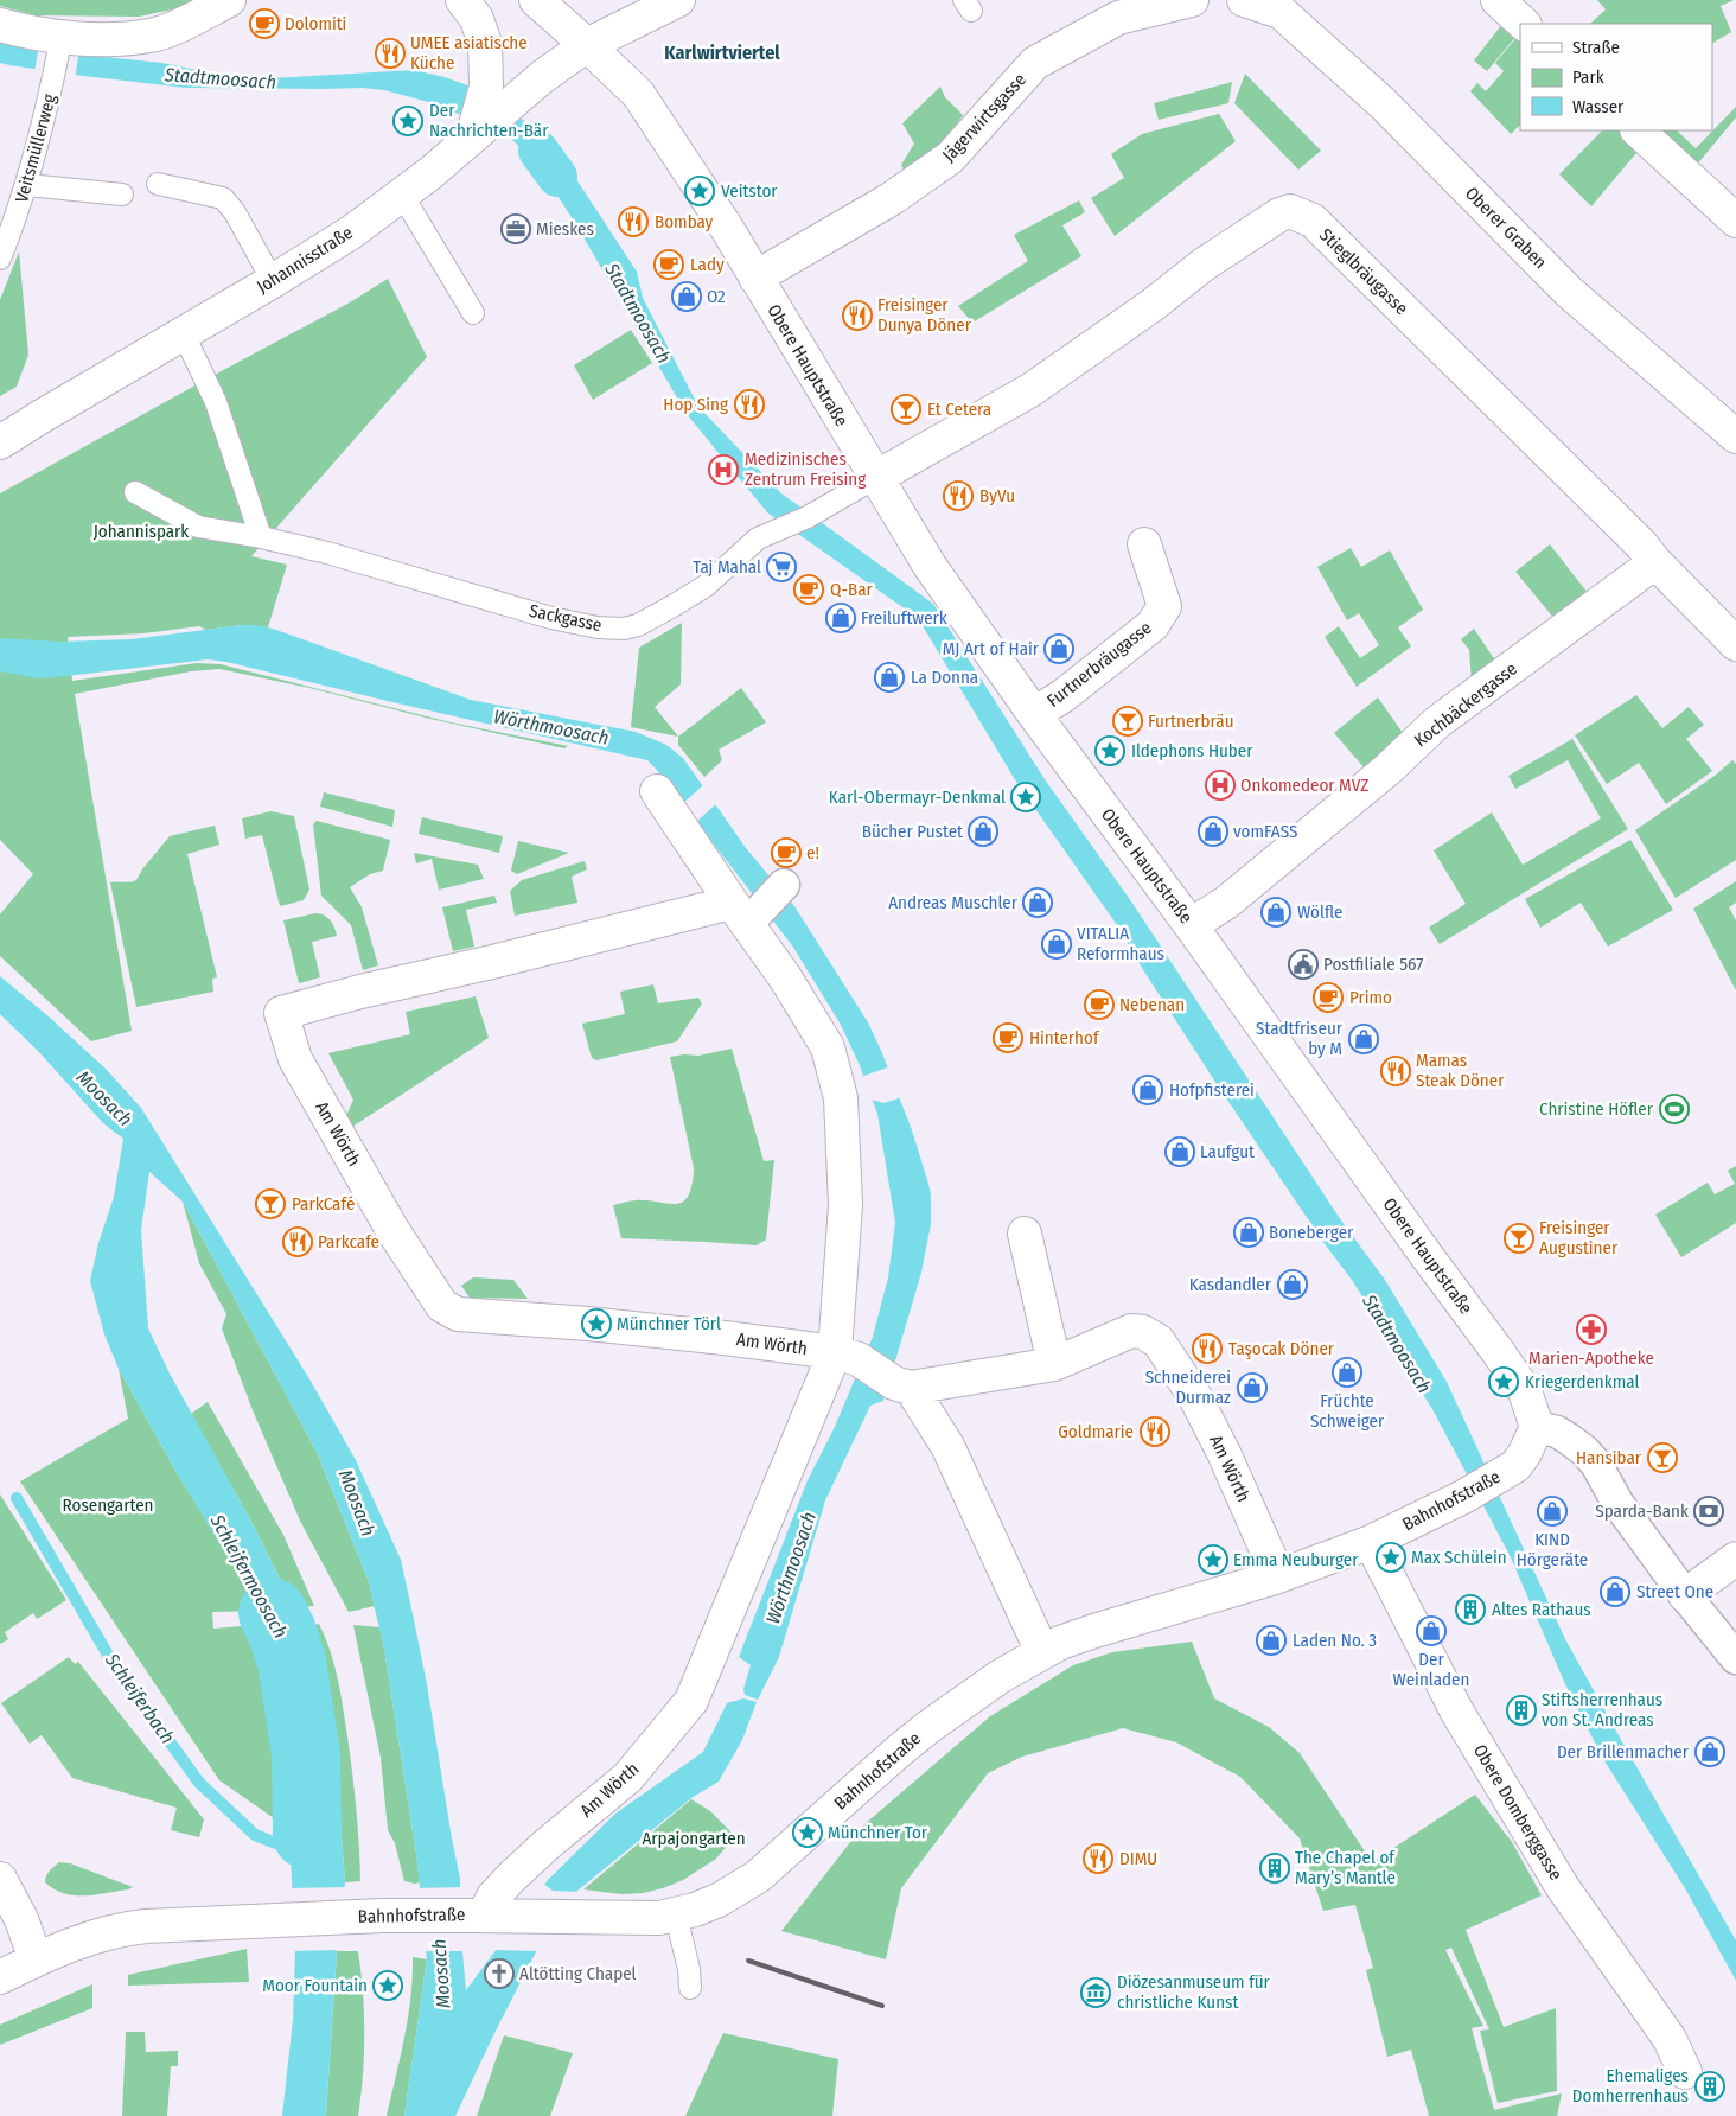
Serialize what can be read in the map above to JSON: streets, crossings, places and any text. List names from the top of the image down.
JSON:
{
  "streets": {
    "street": [
      "Jägerwirtsgasse",
      "Oberer Graben",
      "Johannisstraße",
      "Stieglbräugasse",
      "Obere Hauptstraße",
      "Furtnerbräugasse",
      "Kochbäckergasse",
      "Am Wörth",
      "Bahnhofstraße",
      "Obere Domberggasse"
    ],
    "lane": ["Veitsmüllerweg", "Sackgasse"]
  },
  "crossings": [
    ["Jägerwirtsgasse", "Obere Hauptstraße"],
    ["Johannisstraße", "Obere Hauptstraße"],
    ["Stieglbräugasse", "Obere Hauptstraße"],
    ["Stieglbräugasse", "Sackgasse"],
    ["Stieglbräugasse", "Kochbäckergasse"],
    ["Obere Hauptstraße", "Sackgasse"],
    ["Obere Hauptstraße", "Furtnerbräugasse"],
    ["Obere Hauptstraße", "Kochbäckergasse"],
    ["Obere Hauptstraße", "Bahnhofstraße"],
    ["Am Wörth", "Bahnhofstraße"],
    ["Bahnhofstraße", "Obere Domberggasse"]
  ],
  "districts": ["Karlwirtviertel"],
  "water": [
    "Stadtmoosach",
    "Wörthmoosach",
    "Moosach",
    "Schleifermoosach",
    "Schleiferbach"
  ],
  "parks": ["Johannispark", "Rosengarten", "Arpajongarten"],
  "places": {
    "cafe": [
      "Dolomiti",
      "Lady",
      "Q-Bar",
      "e!",
      "Primo",
      "Nebenan",
      "Hinterhof"
    ],
    "restaurant": [
      "UMEE asiatische Küche",
      "Bombay",
      "Freisinger Dunya Döner",
      "Hop Sing",
      "ByVu",
      "Mamas Steak Döner",
      "Parkcafe",
      "Taşocak Döner",
      "Goldmarie",
      "DIMU"
    ],
    "place": [
      "Der Nachrichten-Bär",
      "Veitstor",
      "Ildephons Huber",
      "Karl-Obermayr-Denkmal",
      "Münchner Törl",
      "Kriegerdenkmal",
      "Max Schülein",
      "Emma Neuburger",
      "Münchner Tor",
      "Moor Fountain"
    ],
    "office": ["Mieskes"],
    "shop": [
      "O2",
      "Freiluftwerk",
      "MJ Art of Hair",
      "La Donna",
      "Bücher Pustet",
      "vomFASS",
      "Andreas Muschler",
      "Wölfle",
      "VITALIA Reformhaus",
      "Stadtfriseur by M",
      "Hofpfisterei",
      "Laufgut",
      "Boneberger",
      "Kasdandler",
      "Früchte Schweiger",
      "Schneiderei Durmaz",
      "KIND Hörgeräte",
      "Street One",
      "Der Weinladen",
      "Laden No. 3",
      "Der Brillenmacher"
    ],
    "bar": [
      "Et Cetera",
      "Furtnerbräu",
      "ParkCafé",
      "Freisinger Augustiner",
      "Hansibar"
    ],
    "hospital": ["Medizinisches Zentrum Freising", "Onkomedeor MVZ"],
    "supermarket": ["Taj Mahal"],
    "public building": ["Postfiliale 567"],
    "sports": ["Christine Höfler"],
    "pharmacy": ["Marien-Apotheke"],
    "bank": ["Sparda-Bank"],
    "building": [
      "Altes Rathaus",
      "Stiftsherrenhaus von St. Andreas",
      "The Chapel of Mary’s Mantle",
      "Ehemaliges Domherrenhaus"
    ],
    "church": ["Altötting Chapel"],
    "museum": ["Diözesanmuseum für christliche Kunst"]
  },
  "legend": ["Straße", "Park", "Wasser"]
}
